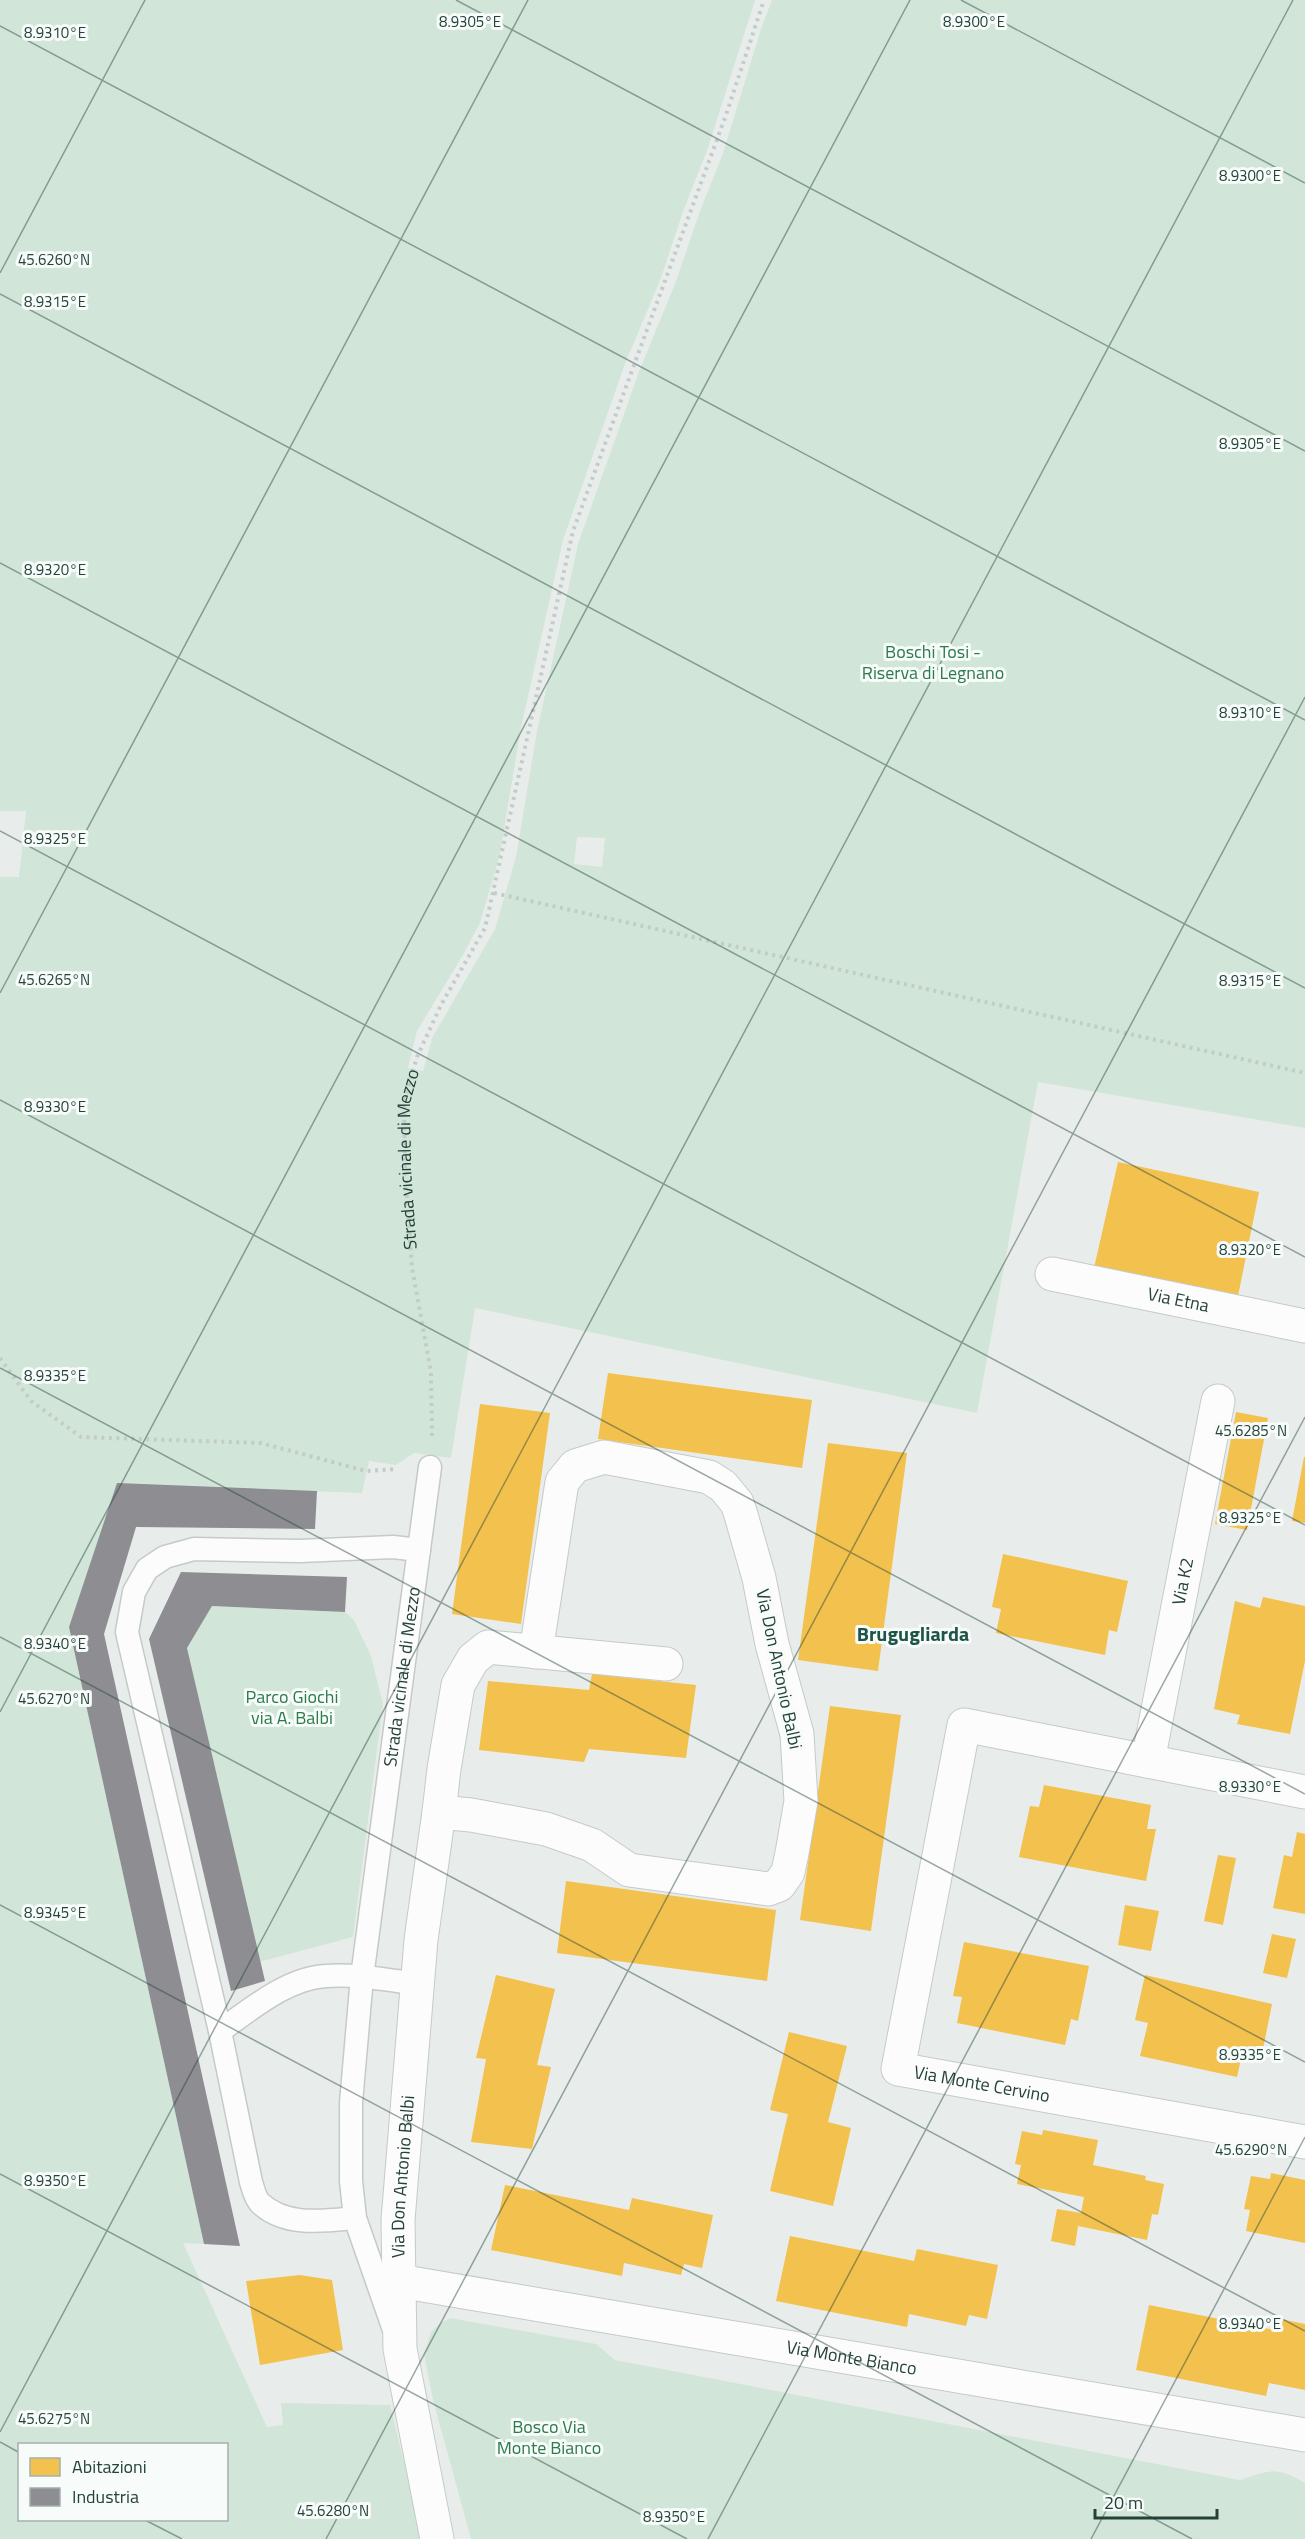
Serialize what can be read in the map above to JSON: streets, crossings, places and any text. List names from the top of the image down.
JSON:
{
  "streets": {
    "street": [
      "Via Etna",
      "Via K2",
      "Via Don Antonio Balbi",
      "Via Monte Cervino",
      "Via Monte Bianco"
    ],
    "lane": ["Strada vicinale di Mezzo"]
  },
  "crossings": [
    ["Strada vicinale di Mezzo", "Via Don Antonio Balbi"],
    ["Via K2", "Via Monte Cervino"],
    ["Via Don Antonio Balbi", "Via Monte Bianco"]
  ],
  "districts": ["Brugugliarda"],
  "parks": ["Boschi Tosi - Riserva di Legnano", "Parco Giochi via A. Balbi", "Bosco Via Monte Bianco"],
  "legend": ["Abitazioni", "Industria"],
  "scale_bar": "20 m",
  "coordinates": [
    "8.9305°E",
    "8.9300°E",
    "8.9310°E",
    "45.6260°N",
    "8.9315°E",
    "8.9320°E",
    "8.9325°E",
    "45.6265°N",
    "8.9330°E",
    "8.9335°E",
    "45.6285°N",
    "8.9340°E",
    "45.6270°N",
    "8.9345°E",
    "45.6290°N",
    "8.9350°E",
    "45.6275°N",
    "45.6280°N"
  ]
}
